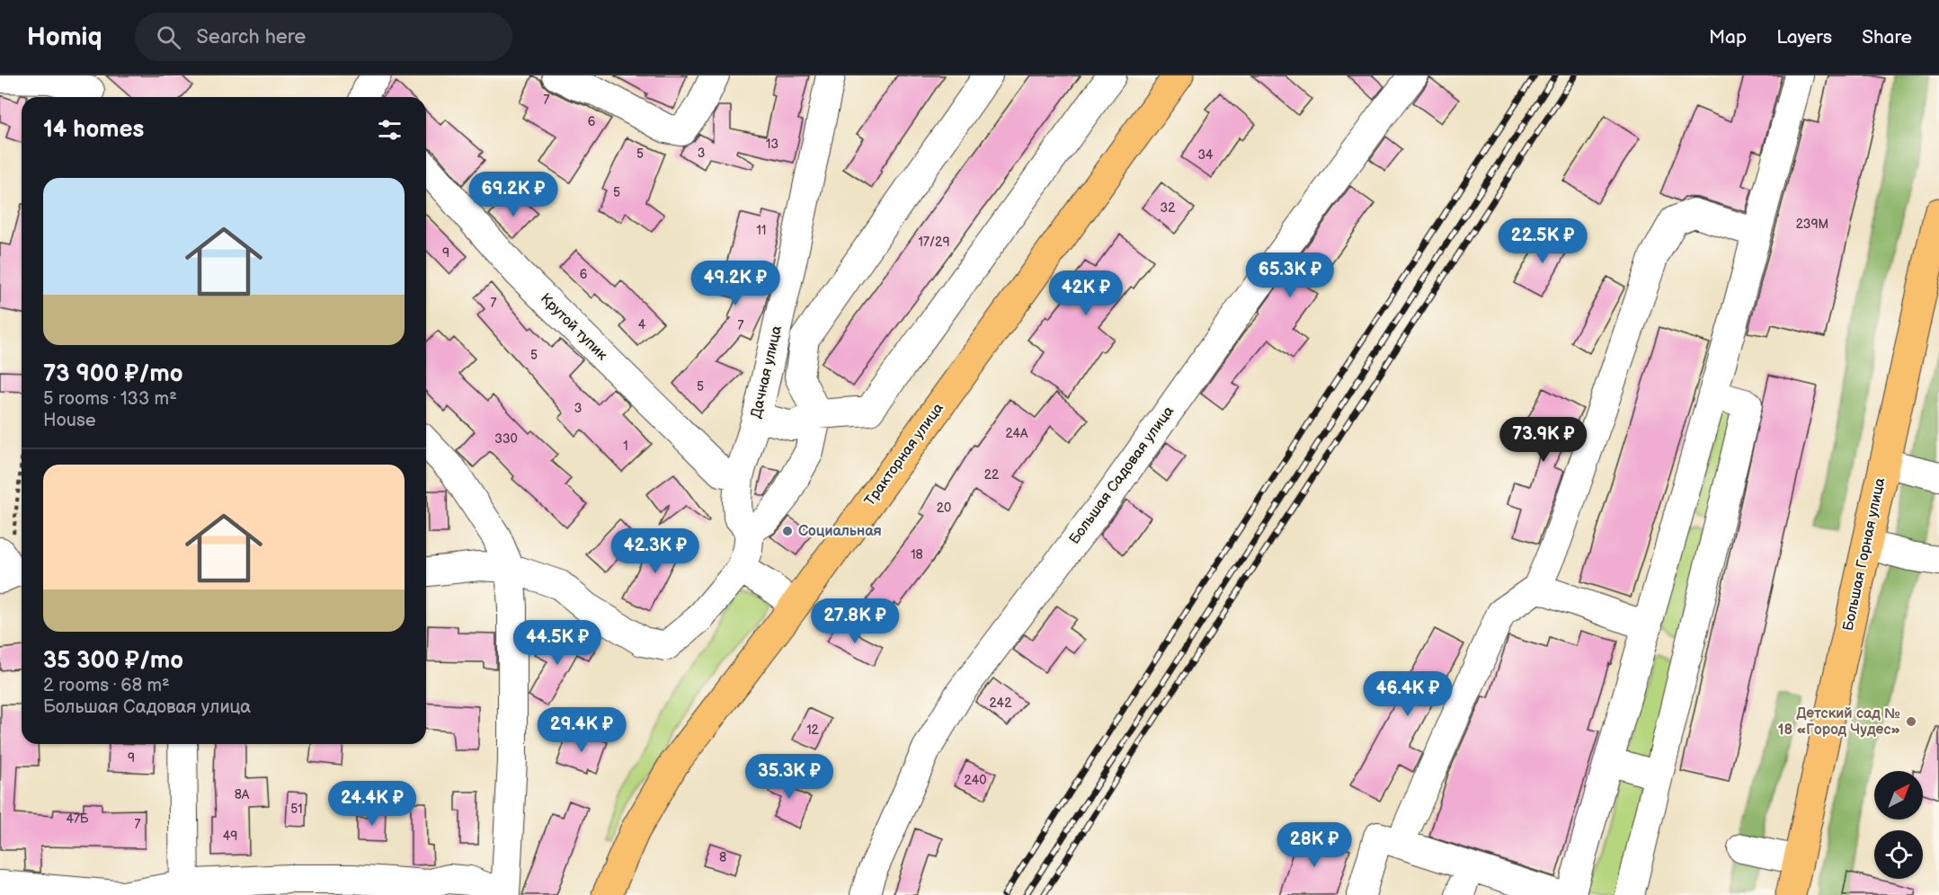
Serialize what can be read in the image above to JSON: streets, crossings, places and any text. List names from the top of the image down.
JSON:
{
  "streets": {
    "main road": ["Тракторная улица", "Большая Горная улица"],
    "street": ["Крутой тупик", "Дачная улица", "Большая Садовая улица"]
  },
  "crossings": [
    ["Крутой тупик", "Дачная улица"]
  ],
  "places": ["Социальная", "Детский сад № 18 «Город Чудес»"],
  "house_numbers": [
    "7",
    "6",
    "13",
    "3",
    "5",
    "34",
    "5",
    "32",
    "239М",
    "11",
    "17/29",
    "9",
    "6",
    "7",
    "4",
    "7",
    "5",
    "5",
    "3",
    "24А",
    "330",
    "1",
    "22",
    "20",
    "18",
    "242",
    "12",
    "9",
    "240",
    "8А",
    "51",
    "47Б",
    "7",
    "49",
    "8"
  ],
  "north": "top right",
  "page": {
    "header": "Homiq",
    "search": "Search here",
    "nav": ["Map", "Layers", "Share"],
    "heading": "14 homes",
    "list": [
      {
        "name": "73 900 ₽/mo",
        "note": "5 rooms · 133 m² · House"
      },
      {
        "name": "35 300 ₽/mo",
        "note": "2 rooms · 68 m² · Большая Садовая улица"
      }
    ],
    "price": [
      "69.2K ₽",
      "22.5K ₽",
      "65.3K ₽",
      "49.2K ₽",
      "42K ₽",
      "73.9K ₽",
      "42.3K ₽",
      "27.8K ₽",
      "44.5K ₽",
      "46.4K ₽",
      "29.4K ₽",
      "35.3K ₽",
      "24.4K ₽",
      "28K ₽"
    ]
  }
}
